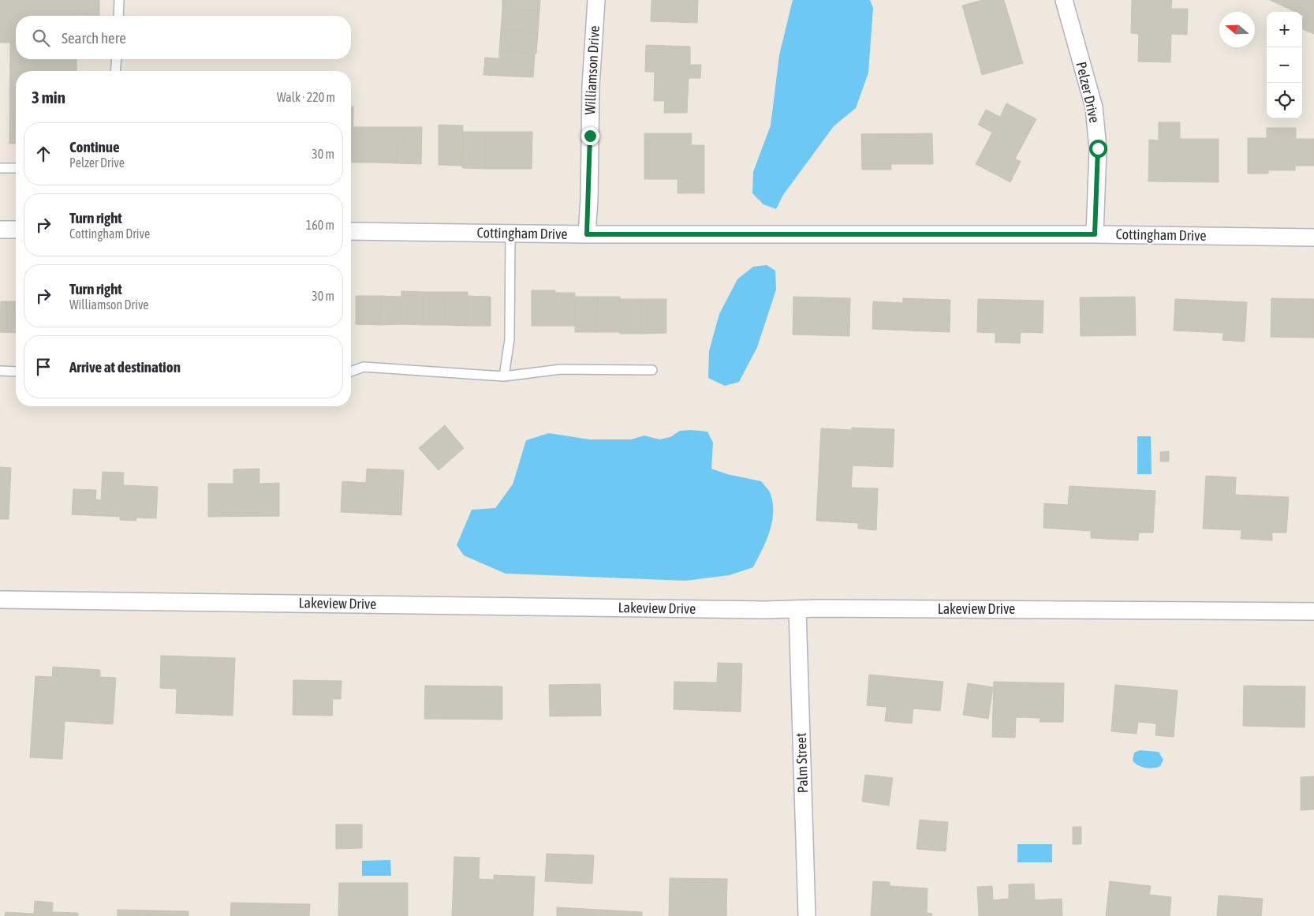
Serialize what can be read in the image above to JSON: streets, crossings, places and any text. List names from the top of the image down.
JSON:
{
  "streets": {
    "street": [
      "Williamson Drive",
      "Pelzer Drive",
      "Cottingham Drive",
      "Lakeview Drive",
      "Palm Street"
    ]
  },
  "crossings": [
    ["Williamson Drive", "Cottingham Drive"],
    ["Pelzer Drive", "Cottingham Drive"],
    ["Lakeview Drive", "Palm Street"]
  ],
  "north": "left",
  "page": {
    "map_buttons": ["+", "−"],
    "search": "Search here",
    "heading": ["3 min", "Walk · 220 m"],
    "list": [
      ["Continue", "Pelzer Drive", "30 m"],
      ["Turn right", "Cottingham Drive", "160 m"],
      ["Turn right", "Williamson Drive", "30 m"],
      "Arrive at destination"
    ]
  }
}
